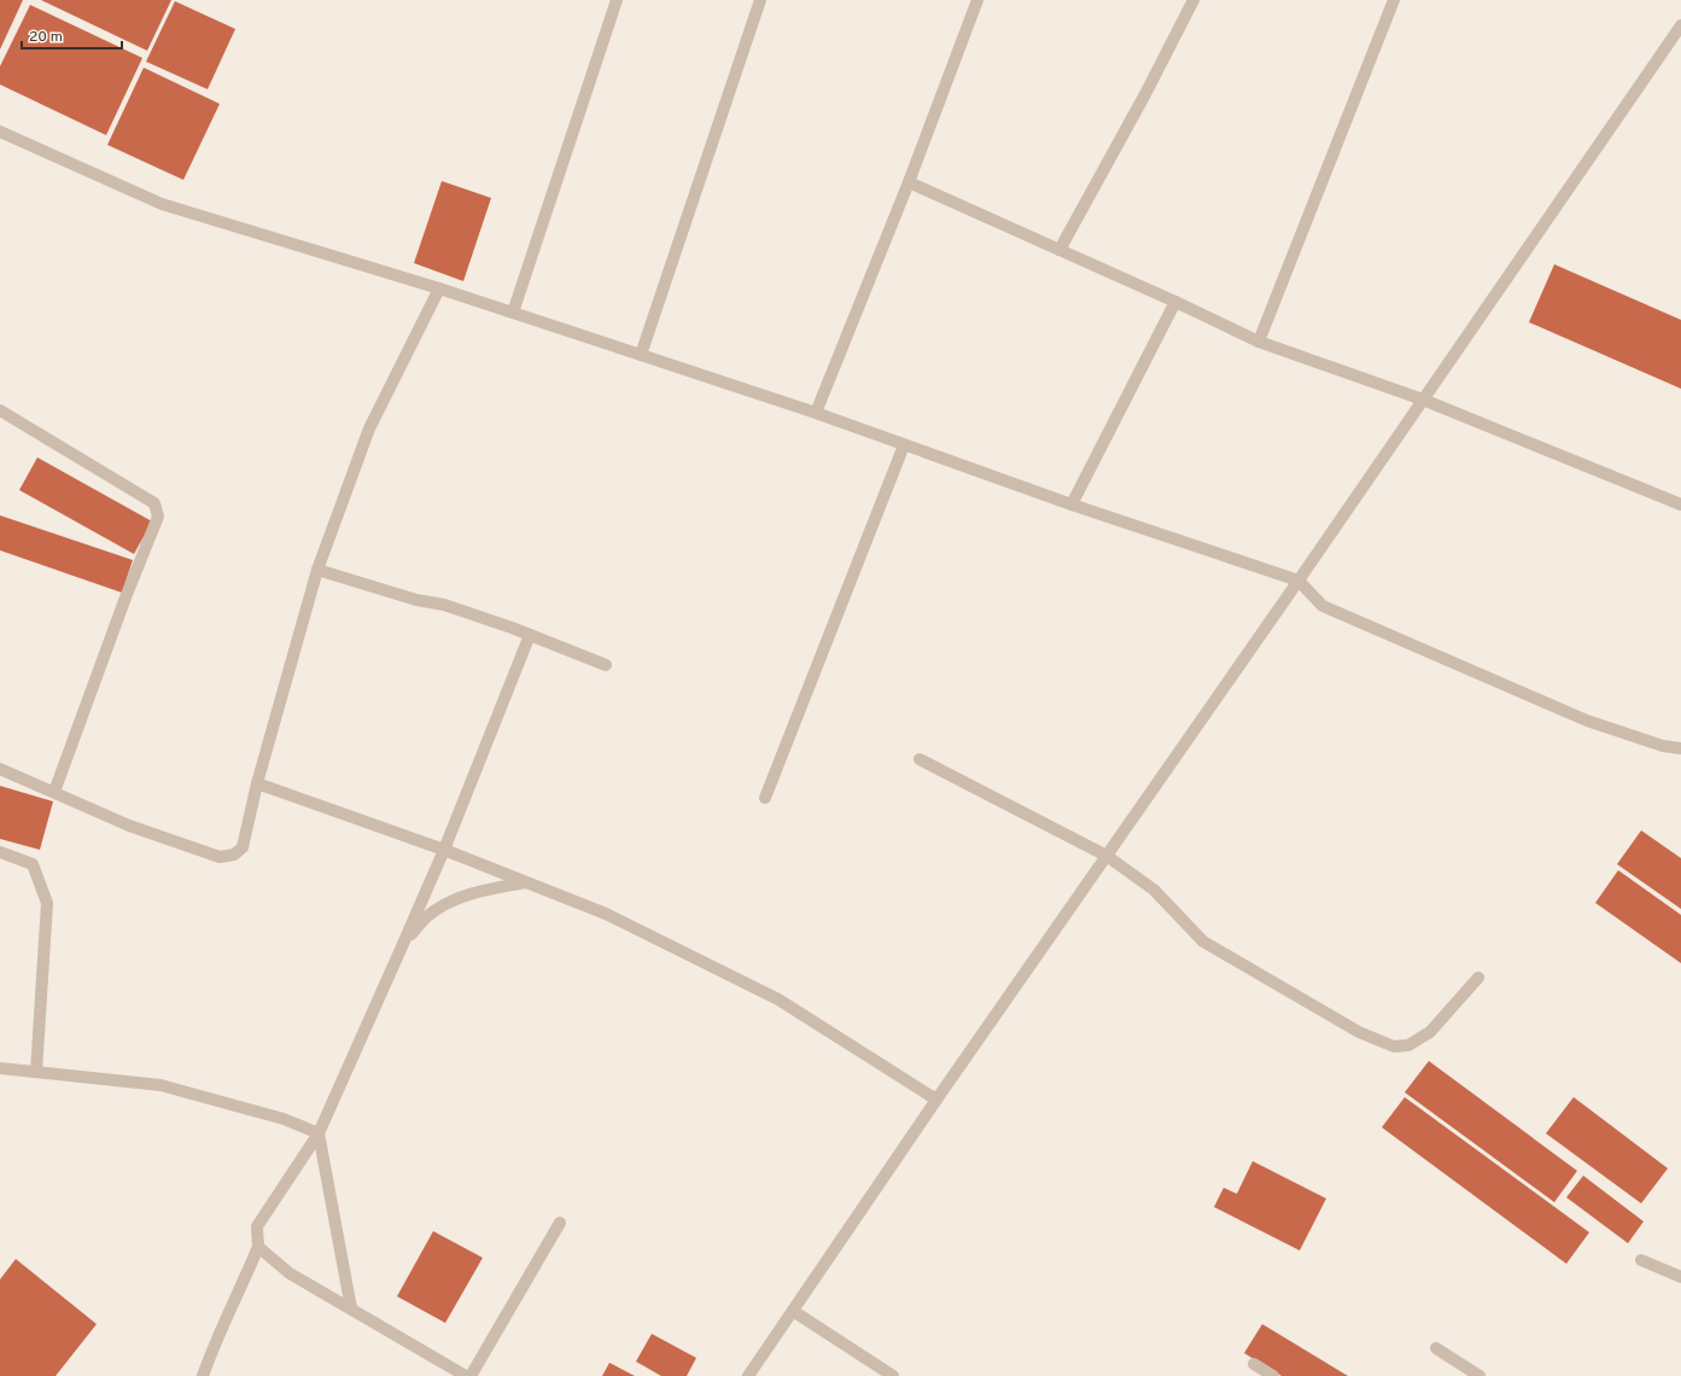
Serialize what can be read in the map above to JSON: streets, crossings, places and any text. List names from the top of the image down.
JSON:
{
  "scale_bar": "20 m"
}
